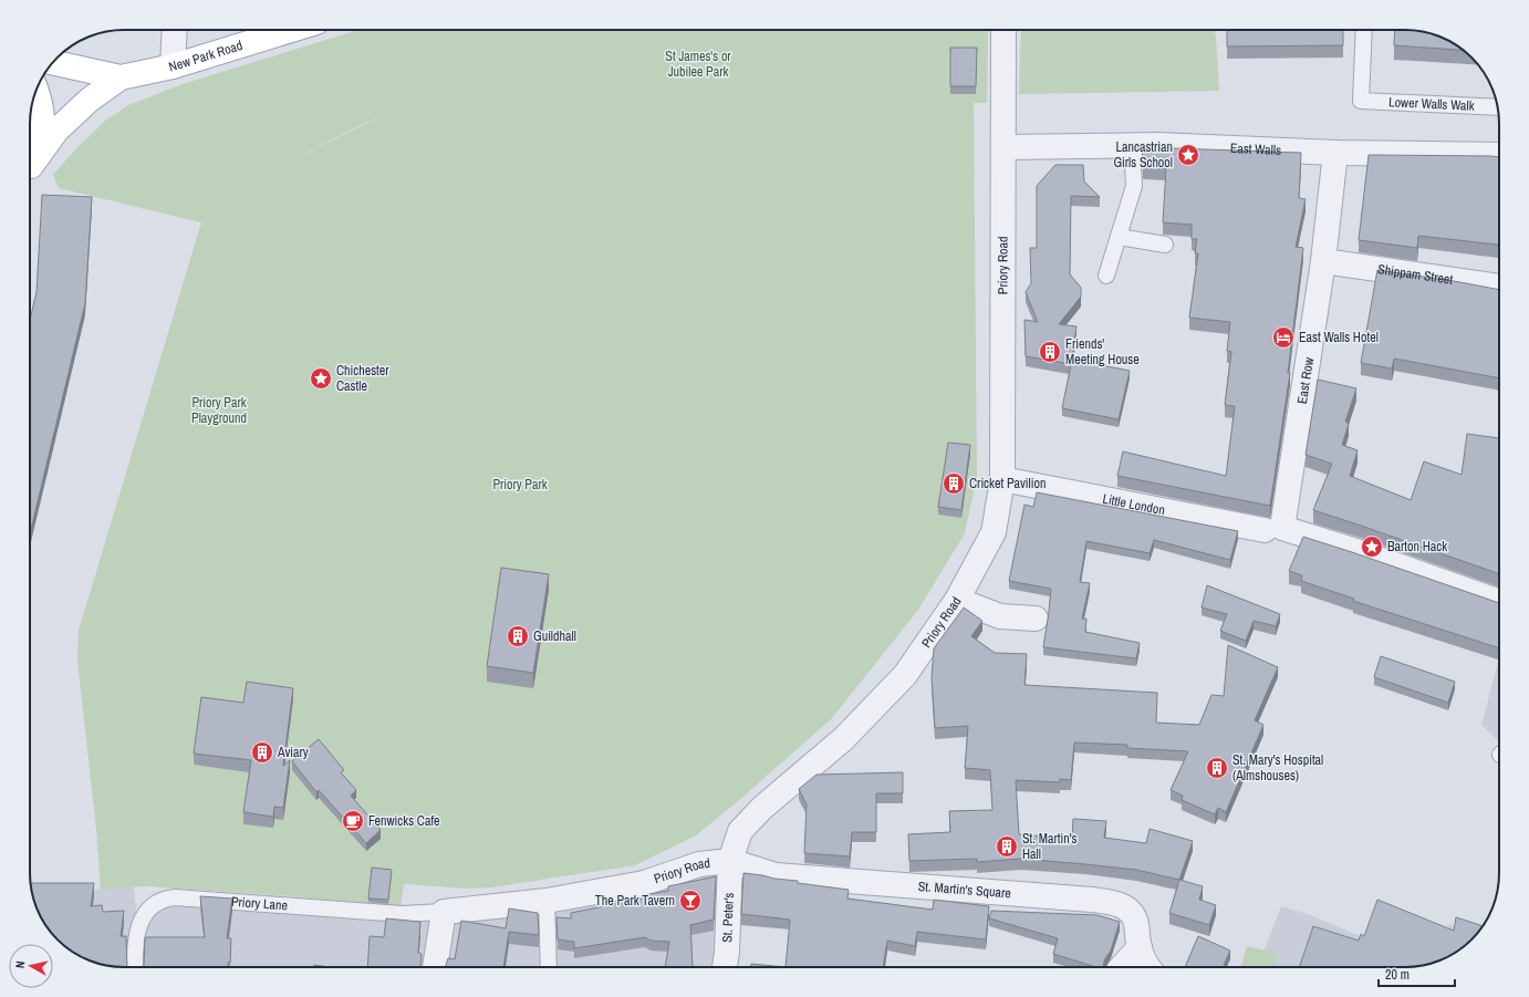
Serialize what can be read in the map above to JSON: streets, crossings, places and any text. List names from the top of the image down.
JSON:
{
  "streets": {
    "main road": ["New Park Road"],
    "street": [
      "East Walls",
      "Priory Road",
      "Shippam Street",
      "East Row",
      "Little London",
      "St. Martin's Square",
      "St. Peter's"
    ],
    "lane": ["Lower Walls Walk", "Priory Lane"]
  },
  "crossings": [
    ["East Walls", "Priory Road"],
    ["East Walls", "East Row"],
    ["Priory Road", "Little London"],
    ["Priory Road", "St. Martin's Square"],
    ["Priory Road", "Priory Lane"],
    ["Priory Road", "St. Peter's"],
    ["Shippam Street", "East Row"],
    ["East Row", "Little London"],
    ["St. Martin's Square", "St. Peter's"]
  ],
  "parks": ["St James's or Jubilee Park", "Priory Park Playground", "Priory Park"],
  "places": {
    "place": ["Lancastrian Girls School", "Chichester Castle", "Barton Hack"],
    "hotel": ["East Walls Hotel"],
    "building": [
      "Friends' Meeting House",
      "Cricket Pavilion",
      "Guildhall",
      "Aviary",
      "St. Mary's Hospital (Almshouses)",
      "St. Martin's Hall"
    ],
    "cafe": ["Fenwicks Cafe"],
    "bar": ["The Park Tavern"]
  },
  "scale_bar": "20 m",
  "north": "left"
}
